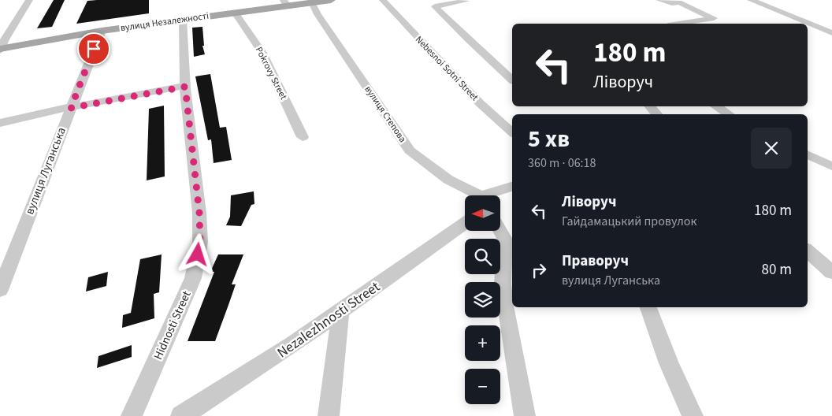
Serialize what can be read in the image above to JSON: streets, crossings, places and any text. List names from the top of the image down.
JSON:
{
  "streets": {
    "main road": ["вулиця Незалежності"],
    "street": [
      "Nebesnoi Sotni Street",
      "Pokrovy Street",
      "вулиця Степова",
      "вулиця Луганська",
      "Nezalezhnosti Street",
      "Hidnosti Street"
    ]
  },
  "crossings": [
    ["вулиця Незалежності", "Pokrovy Street"],
    ["вулиця Незалежності", "вулиця Степова"],
    ["вулиця Незалежності", "вулиця Луганська"],
    ["вулиця Незалежності", "Hidnosti Street"]
  ],
  "north": "left",
  "page": {
    "turn": ["180 m", "Ліворуч"],
    "heading": ["5 хв", "360 m · 06:18"],
    "list": [
      {
        "name": "Ліворуч",
        "note": "Гайдамацький провулок",
        "value": "180 m"
      },
      {
        "name": "Праворуч",
        "note": "вулиця Луганська",
        "value": "80 m"
      }
    ],
    "map_buttons": ["+", "−"]
  }
}
